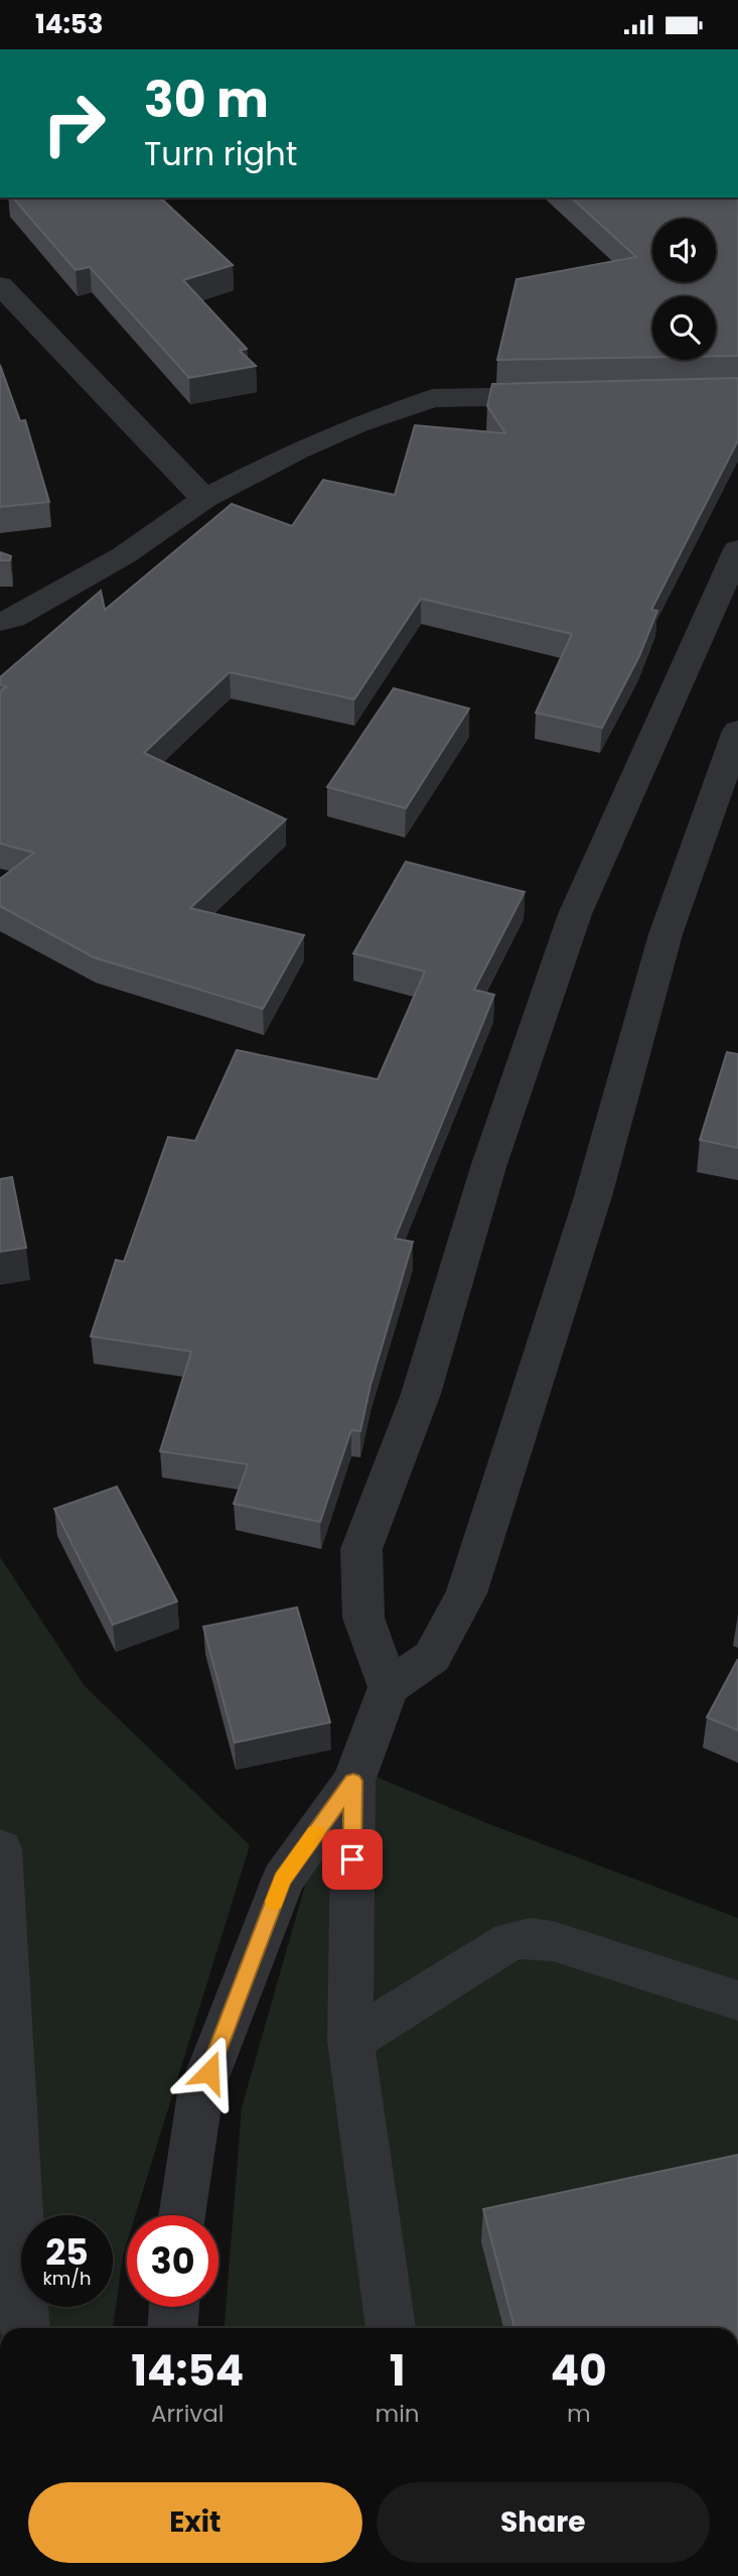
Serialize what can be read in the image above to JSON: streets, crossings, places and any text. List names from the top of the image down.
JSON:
{
  "page": {
    "status": "14:53",
    "turn": ["30 m", "Turn right"],
    "speed": "25 km/h",
    "limit": "30",
    "eta": [
      "14:54",
      "Arrival",
      "1",
      "min",
      "40",
      "m"
    ],
    "buttons": ["Exit", "Share"]
  }
}
